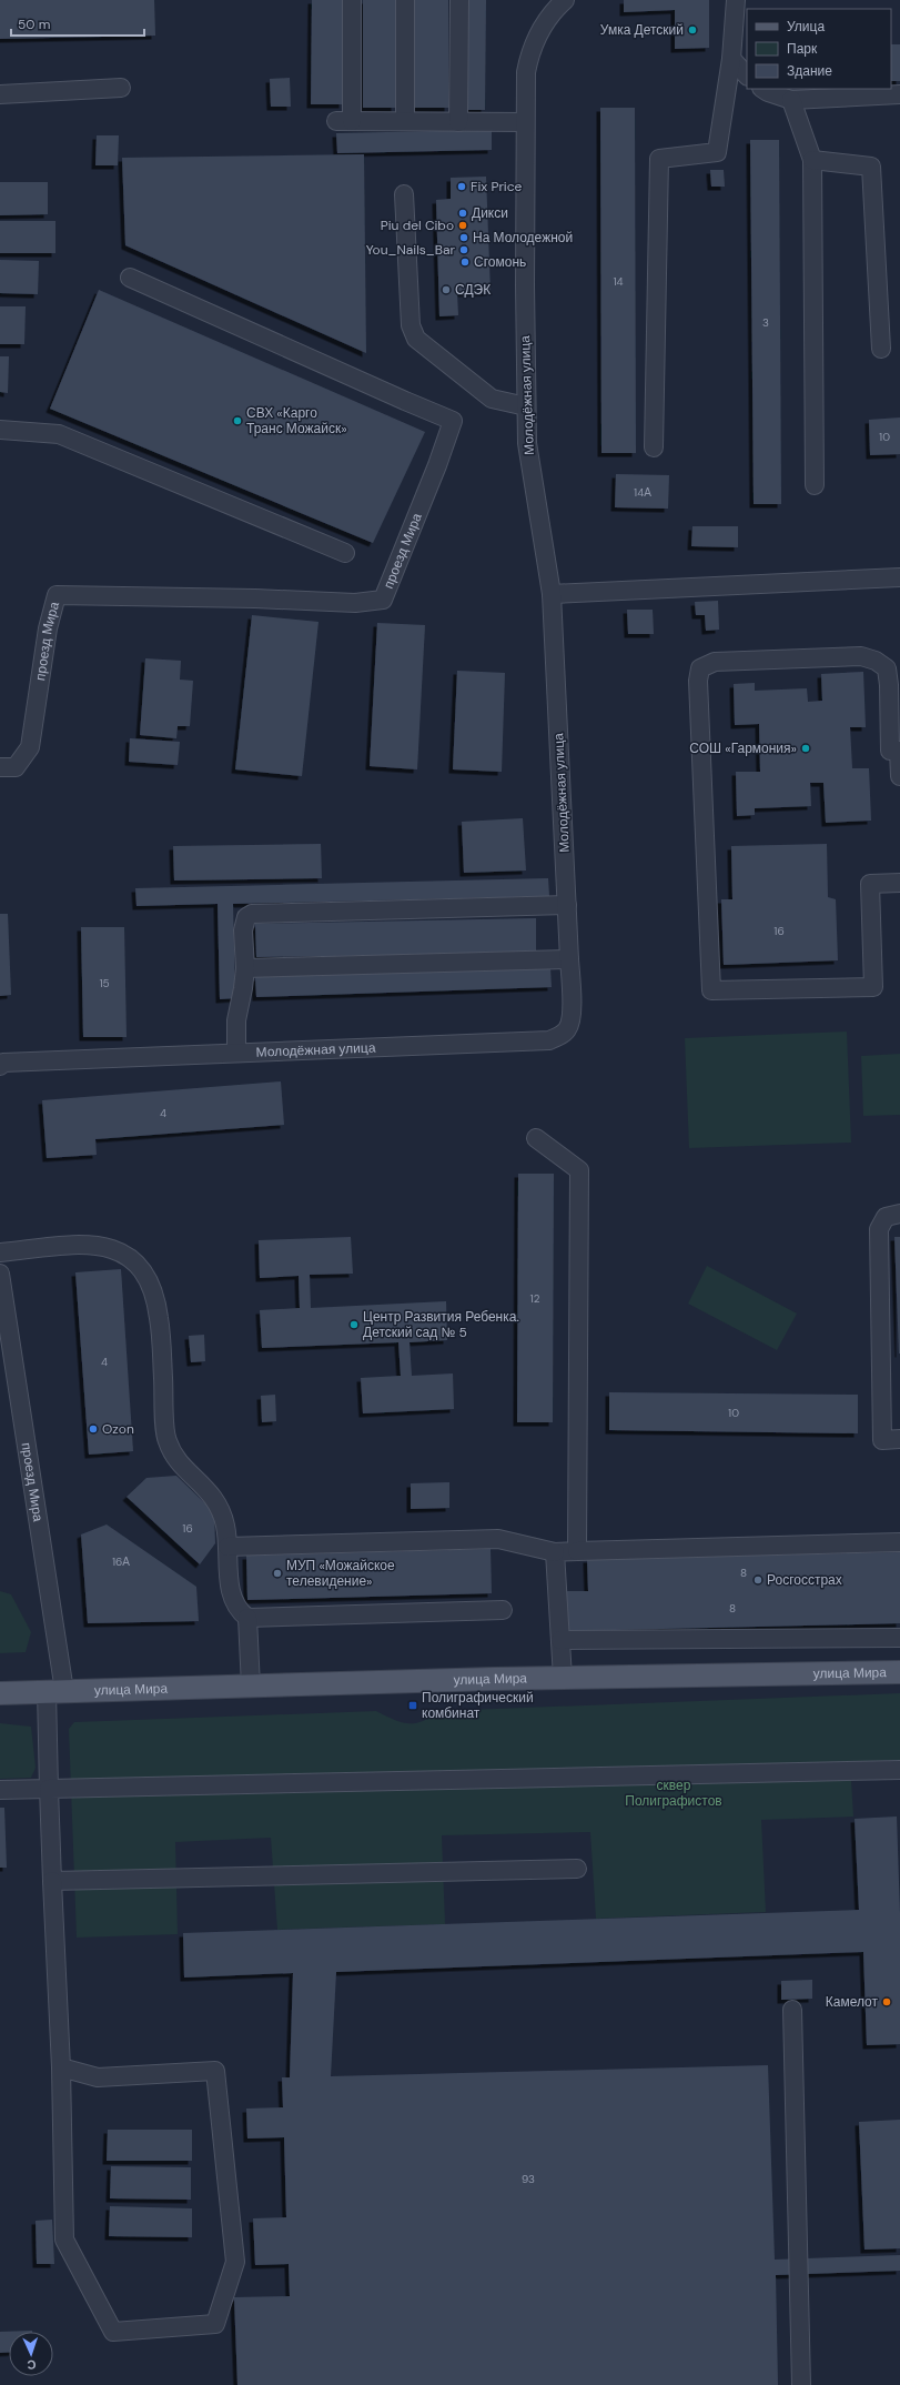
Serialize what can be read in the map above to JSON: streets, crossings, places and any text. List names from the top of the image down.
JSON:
{
  "streets": {
    "main road": ["улица Мира"],
    "street": ["Молодёжная улица", "проезд Мира"]
  },
  "crossings": [
    ["проезд Мира", "улица Мира"]
  ],
  "parks": ["сквер Полиграфистов"],
  "places": {
    "other": [
      "Умка Детский",
      "Fix Price",
      "Дикси",
      "Piu del Cibo",
      "На Молодежной",
      "You_Nails_Bar",
      "Сгомонь",
      "СДЭК",
      "СВХ «Карго Транс Можайск»",
      "СОШ «Гармония»",
      "Центр Развития Ребенка. Детский сад № 5",
      "Ozon",
      "МУП «Можайское телевидение»",
      "Росгосстрах",
      "Камелот"
    ],
    "transit": ["Полиграфический комбинат"]
  },
  "house_numbers": [
    "14",
    "3",
    "10",
    "14А",
    "16",
    "15",
    "4",
    "12",
    "4",
    "10",
    "16",
    "16А",
    "8",
    "8",
    "93"
  ],
  "legend": ["Улица", "Парк", "Здание"],
  "scale_bar": "50 m",
  "north": "bottom"
}
